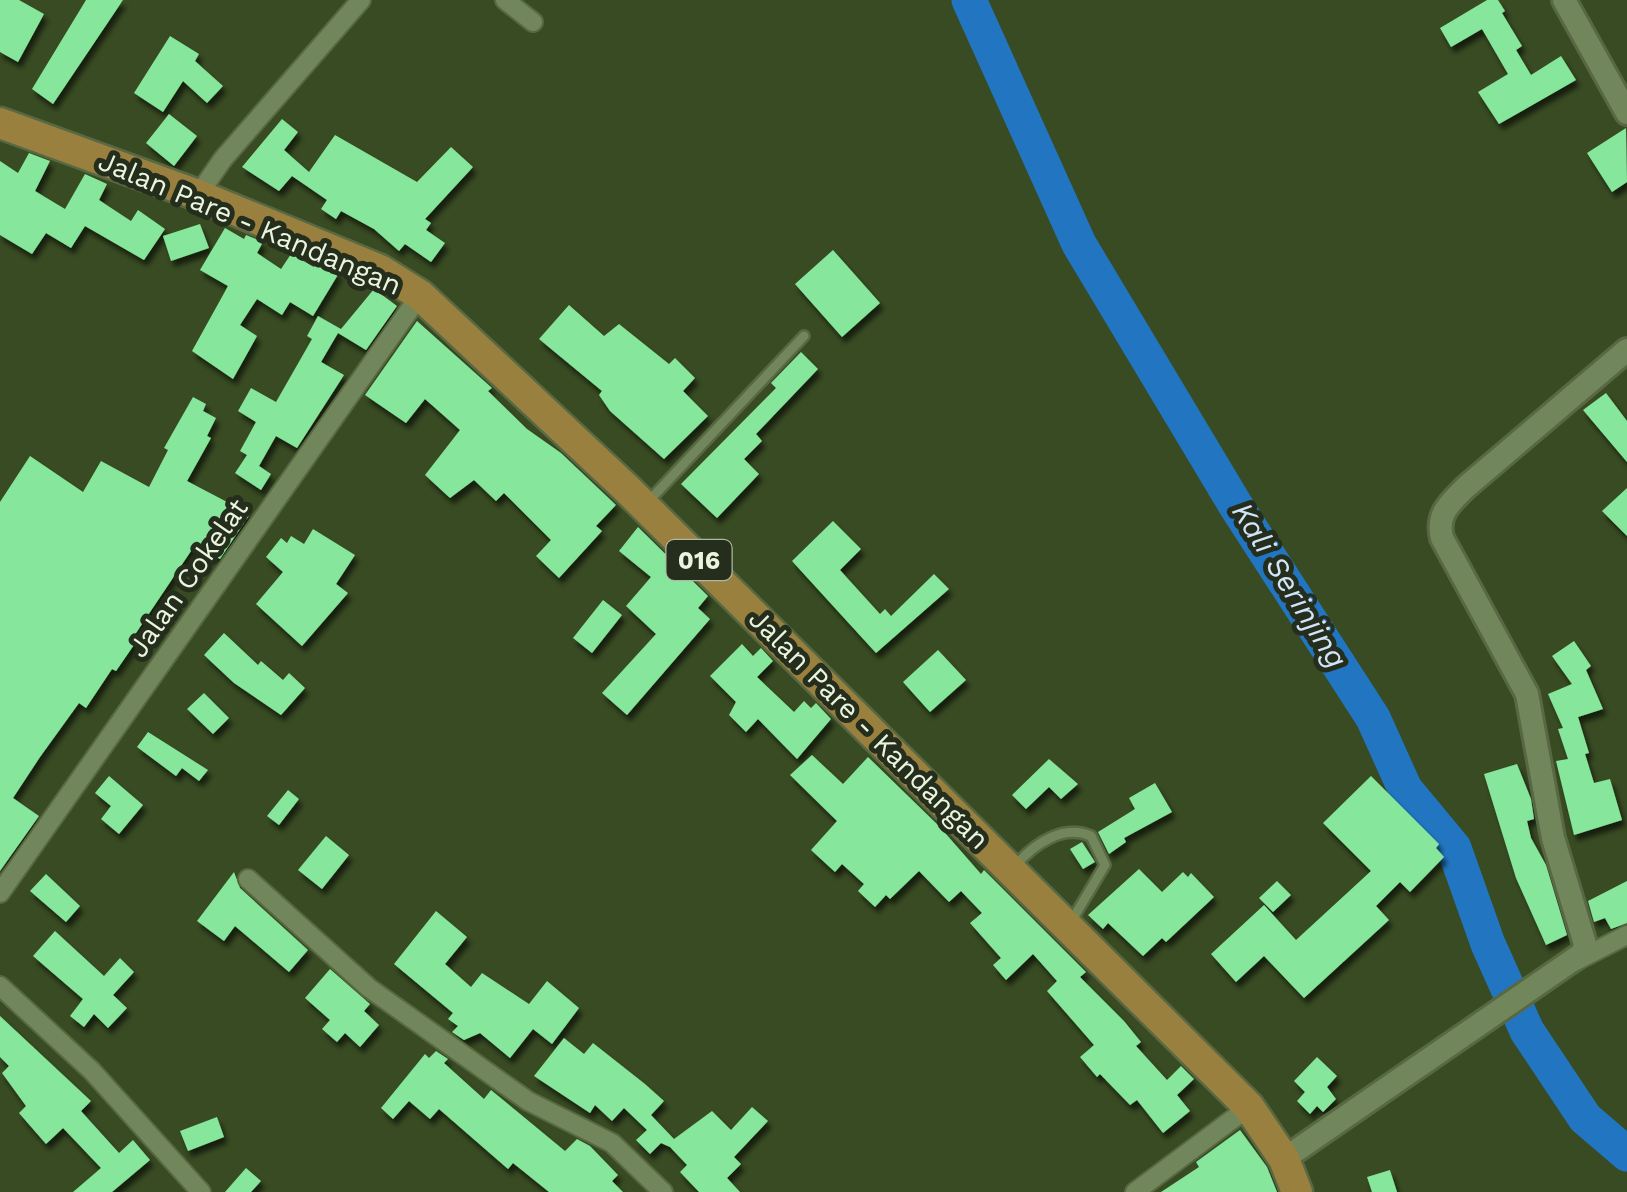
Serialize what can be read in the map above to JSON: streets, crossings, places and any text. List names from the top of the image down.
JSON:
{
  "streets": {
    "main road": ["Jalan Pare - Kandangan", "016"],
    "street": ["Jalan Cokelat"]
  },
  "crossings": [
    ["Jalan Pare - Kandangan", "016"],
    ["Jalan Pare - Kandangan", "Jalan Cokelat"]
  ],
  "water": ["Kali Serinjing"]
}
